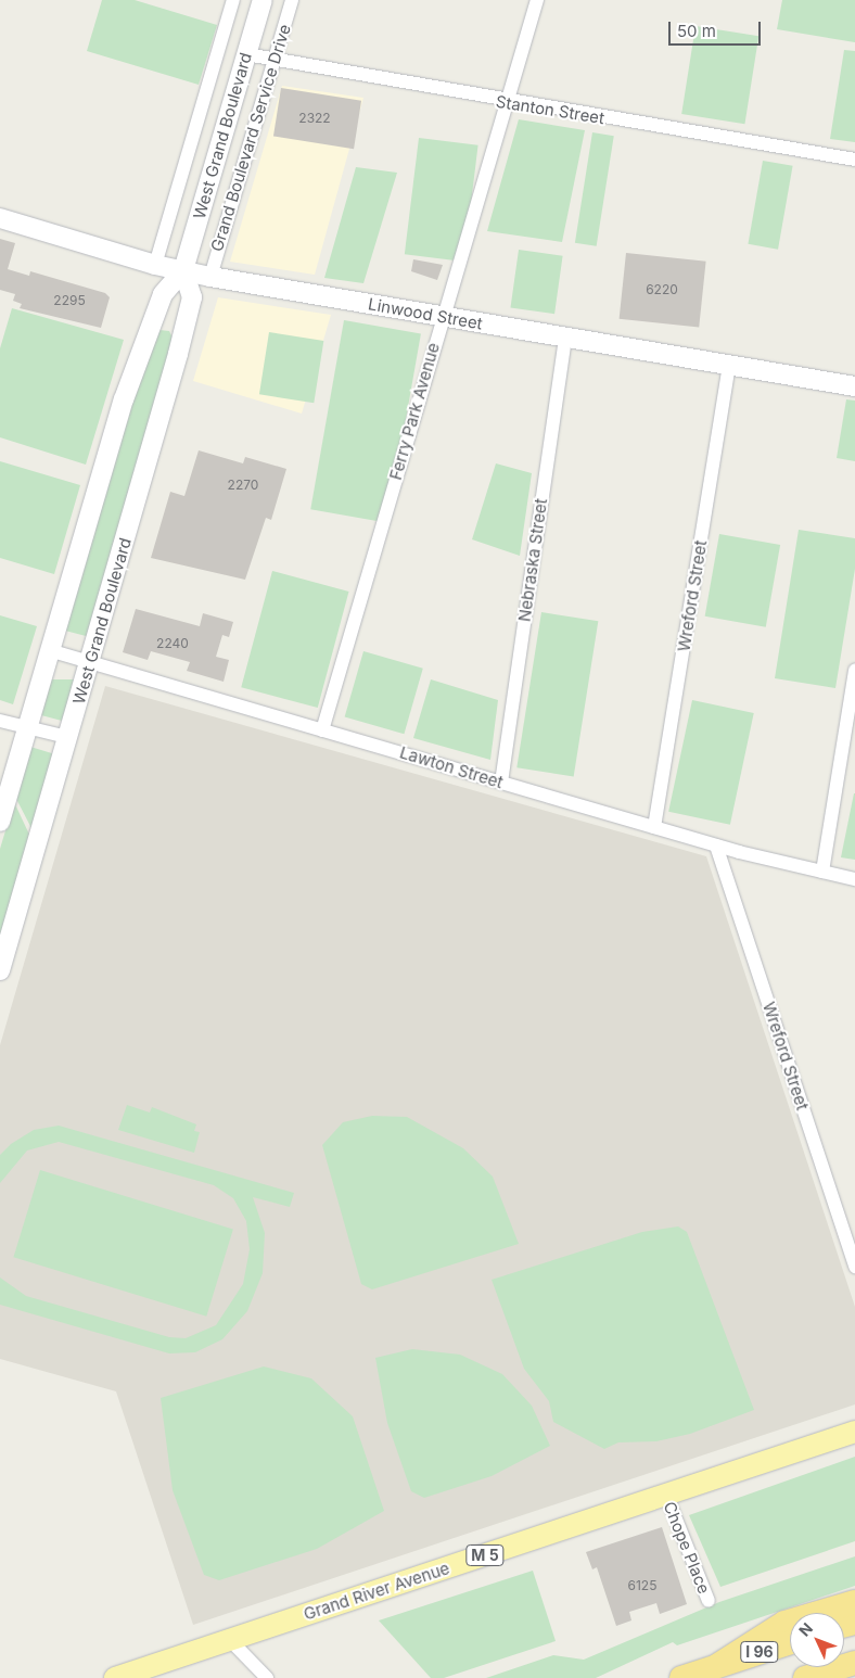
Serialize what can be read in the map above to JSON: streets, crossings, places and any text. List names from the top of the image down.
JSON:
{
  "streets": {
    "highway": ["I 96"],
    "main road": [
      "West Grand Boulevard",
      "Linwood Street",
      "M 5",
      "Grand River Avenue"
    ],
    "street": [
      "Stanton Street",
      "Grand Boulevard Service Drive",
      "Ferry Park Avenue",
      "Nebraska Street",
      "Wreford Street",
      "Lawton Street",
      "Chope Place"
    ]
  },
  "crossings": [
    ["Stanton Street", "West Grand Boulevard"],
    ["Stanton Street", "Grand Boulevard Service Drive"],
    ["Stanton Street", "Ferry Park Avenue"],
    ["West Grand Boulevard", "Linwood Street"],
    ["West Grand Boulevard", "Lawton Street"],
    ["Grand Boulevard Service Drive", "Linwood Street"],
    ["Linwood Street", "Ferry Park Avenue"],
    ["Linwood Street", "Nebraska Street"],
    ["Linwood Street", "Wreford Street"],
    ["Ferry Park Avenue", "Lawton Street"],
    ["Nebraska Street", "Lawton Street"],
    ["Wreford Street", "Lawton Street"],
    ["Chope Place", "Grand River Avenue"]
  ],
  "house_numbers": [
    "2322",
    "6220",
    "2295",
    "2270",
    "2240",
    "6125"
  ],
  "scale_bar": "50 m",
  "north": "top left"
}
